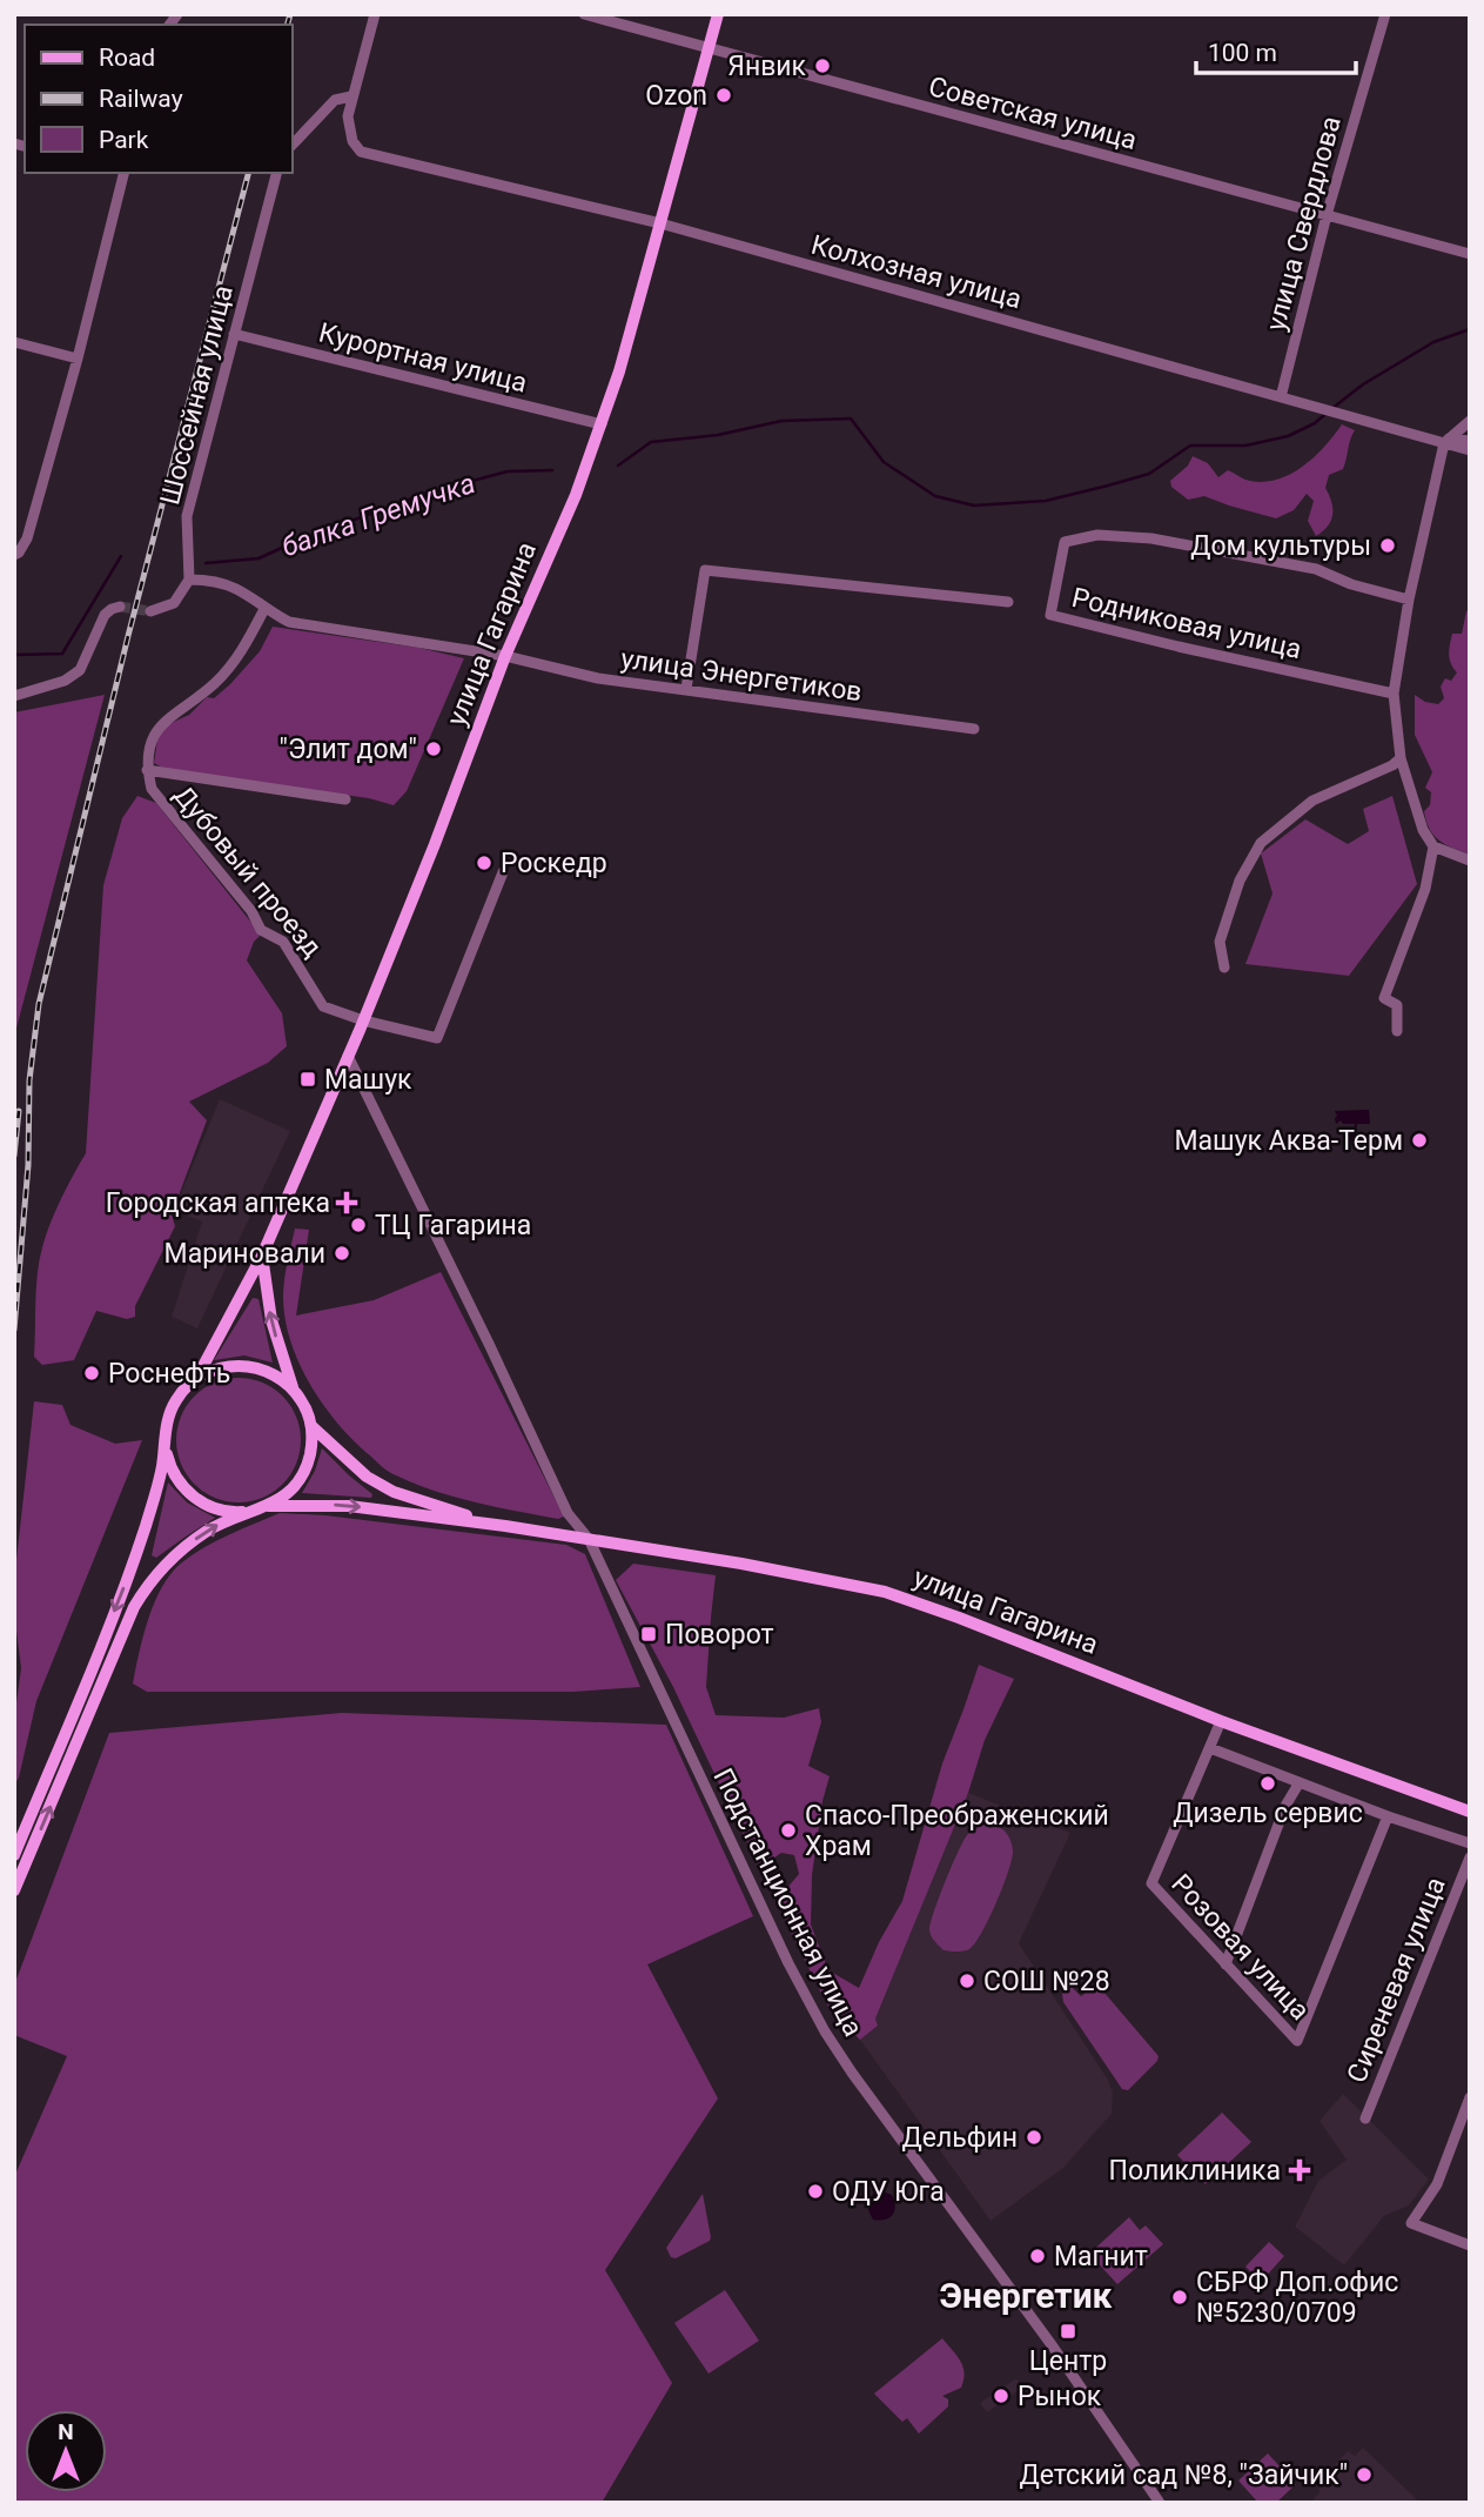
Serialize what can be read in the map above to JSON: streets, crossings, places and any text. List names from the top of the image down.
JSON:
{
  "streets": {
    "main road": ["улица Гагарина"],
    "street": [
      "Советская улица",
      "улица Свердлова",
      "Колхозная улица",
      "Курортная улица",
      "Шоссейная улица",
      "Родниковая улица",
      "улица Энергетиков",
      "Дубовый проезд",
      "Подстанционная улица",
      "Розовая улица",
      "Сиреневая улица"
    ]
  },
  "crossings": [
    ["Советская улица", "улица Свердлова"],
    ["Советская улица", "улица Гагарина"],
    ["улица Свердлова", "Колхозная улица"],
    ["Колхозная улица", "улица Гагарина"],
    ["Курортная улица", "Шоссейная улица"],
    ["Курортная улица", "улица Гагарина"],
    ["Шоссейная улица", "улица Энергетиков"],
    ["улица Гагарина", "улица Энергетиков"],
    ["улица Гагарина", "Дубовый проезд"],
    ["улица Гагарина", "Подстанционная улица"]
  ],
  "districts": ["Энергетик"],
  "water": ["балка Гремучка"],
  "places": {
    "other": [
      "Янвик",
      "Ozon",
      "Дом культуры",
      "\"Элит дом\"",
      "Роскедр",
      "Машук Аква-Терм",
      "ТЦ Гагарина",
      "Мариновали",
      "Роснефть",
      "Дизель сервис",
      "Спасо-Преображенский Храм",
      "СОШ №28",
      "Дельфин",
      "ОДУ Юга",
      "Магнит",
      "СБРФ Доп.офис №5230/0709",
      "Рынок",
      "Детский сад №8, \"Зайчик\""
    ],
    "transit": ["Машук", "Поворот", "Центр"],
    "health": ["Городская аптека", "Поликлиника"]
  },
  "legend": ["Road", "Railway", "Park"],
  "scale_bar": "100 m",
  "north": "top"
}
